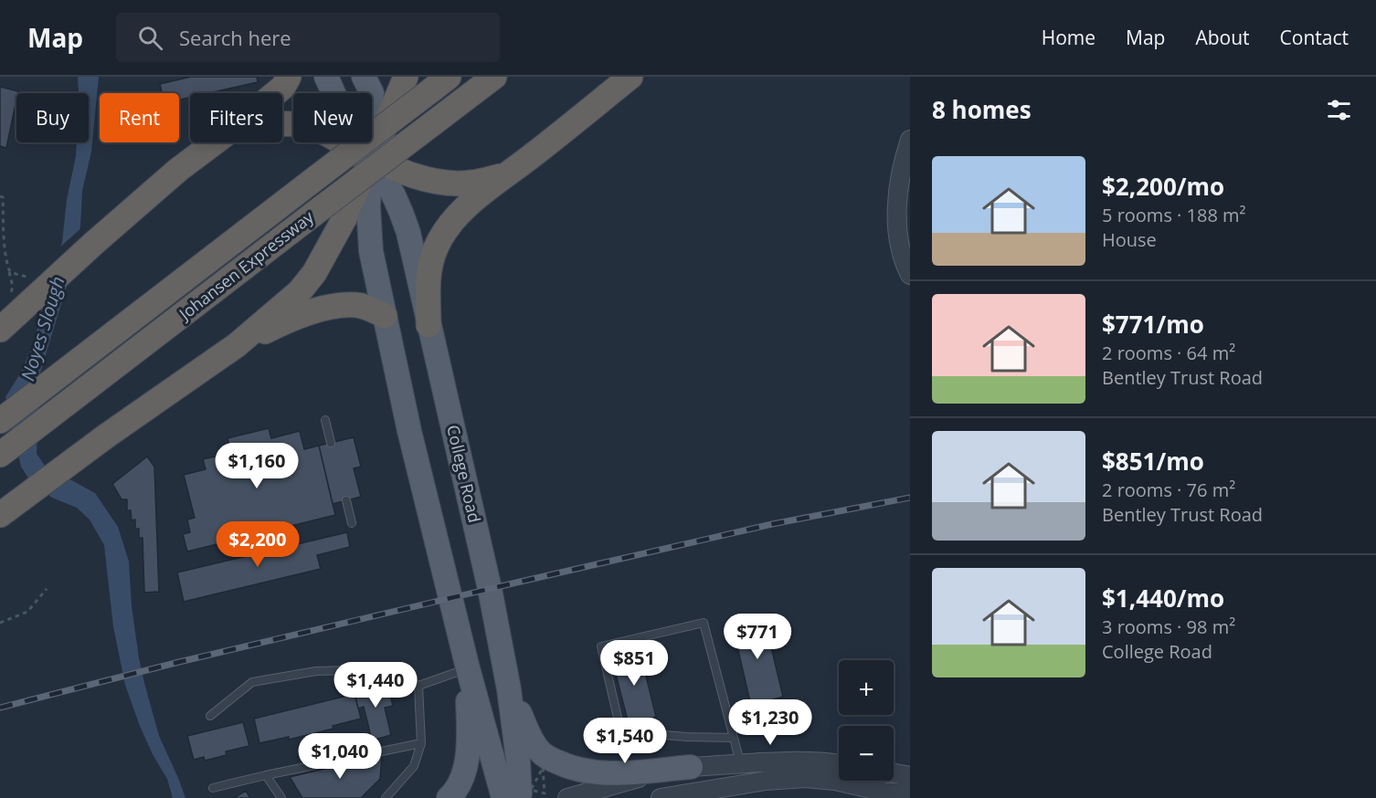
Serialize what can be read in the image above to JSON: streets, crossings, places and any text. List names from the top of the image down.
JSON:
{
  "streets": {
    "highway": ["Johansen Expressway"],
    "main road": ["College Road"]
  },
  "water": ["Noyes Slough"],
  "page": {
    "header": "Map",
    "search": "Search here",
    "nav": [
      "Home",
      "Map",
      "About",
      "Contact"
    ],
    "heading": "8 homes",
    "chip": [
      "Buy",
      "Rent",
      "Filters",
      "New"
    ],
    "list": [
      {
        "name": "$2,200/mo",
        "note": "5 rooms · 188 m² · House"
      },
      {
        "name": "$771/mo",
        "note": "2 rooms · 64 m² · Bentley Trust Road"
      },
      {
        "name": "$851/mo",
        "note": "2 rooms · 76 m² · Bentley Trust Road"
      },
      {
        "name": "$1,440/mo",
        "note": "3 rooms · 98 m² · College Road"
      }
    ],
    "price": [
      "$1,160",
      "$2,200",
      "$771",
      "$851",
      "$1,440",
      "$1,230",
      "$1,540",
      "$1,040"
    ],
    "map_buttons": ["+", "−"]
  }
}
